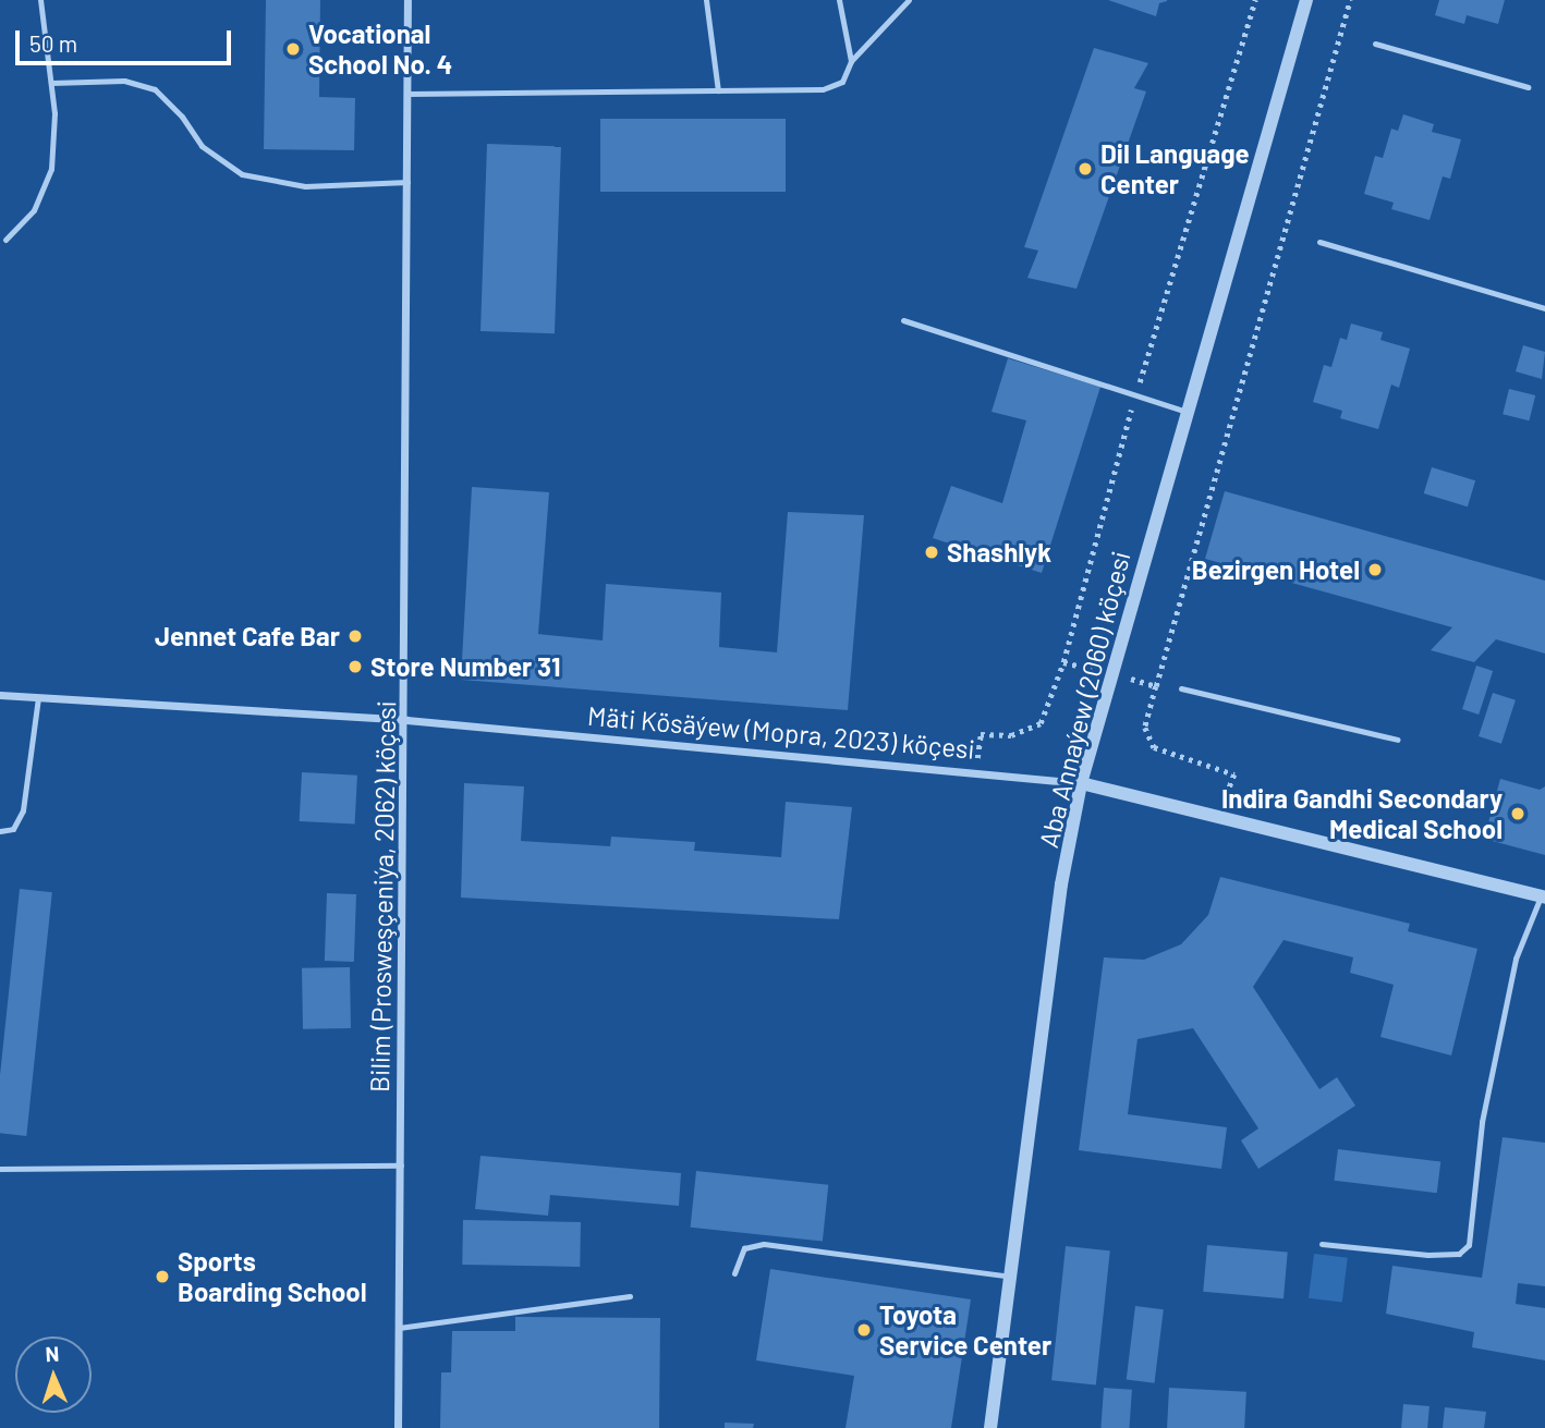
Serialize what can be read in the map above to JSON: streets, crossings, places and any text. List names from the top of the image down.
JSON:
{
  "streets": {
    "street": ["Aba Annaýew (2060) köçesi", "Mäti Kösäýew (Mopra, 2023) köçesi", "Bilim (Prosweşçeniýa, 2062) köçesi"]
  },
  "crossings": [
    ["Aba Annaýew (2060) köçesi", "Mäti Kösäýew (Mopra, 2023) köçesi"],
    ["Mäti Kösäýew (Mopra, 2023) köçesi", "Bilim (Prosweşçeniýa, 2062) köçesi"]
  ],
  "places": [
    "Vocational School No. 4",
    "Dil Language Center",
    "Shashlyk",
    "Bezirgen Hotel",
    "Jennet Cafe Bar",
    "Store Number 31",
    "Indira Gandhi Secondary Medical School",
    "Sports Boarding School",
    "Toyota Service Center"
  ],
  "scale_bar": "50 m",
  "north": "top"
}
